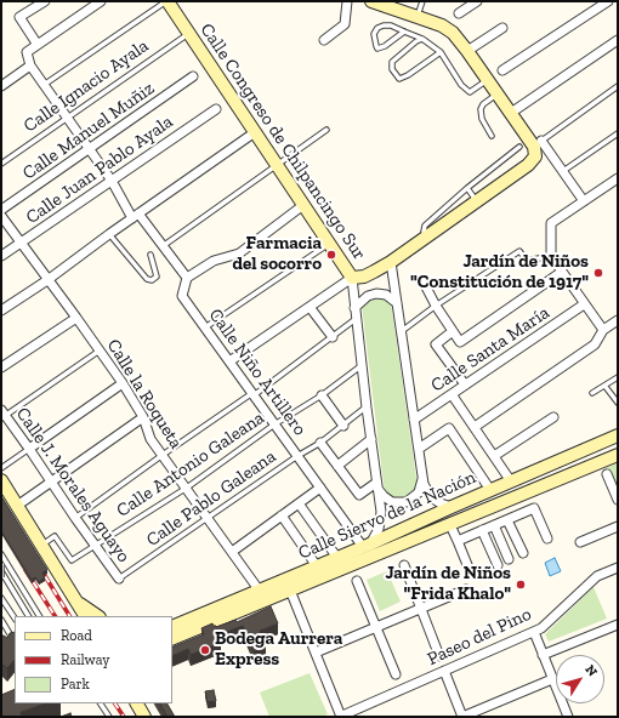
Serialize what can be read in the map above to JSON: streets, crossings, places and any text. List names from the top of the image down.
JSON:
{
  "streets": {
    "street": [
      "Calle Manuel Muñiz",
      "Calle Congreso de Chilpancingo Sur",
      "Calle Juan Pablo Ayala",
      "Calle Santa María",
      "Calle Niño Artillero",
      "Calle la Roqueta",
      "Calle J. Morales Aguayo",
      "Calle Siervo de la Nación",
      "Paseo del Pino"
    ],
    "lane": ["Calle Ignacio Ayala", "Calle Antonio Galeana", "Calle Pablo Galeana"]
  },
  "crossings": [
    ["Calle Ignacio Ayala", "Calle Congreso de Chilpancingo Sur"],
    ["Calle Juan Pablo Ayala", "Calle la Roqueta"],
    ["Calle Niño Artillero", "Calle Antonio Galeana"],
    ["Calle Niño Artillero", "Calle Pablo Galeana"],
    ["Calle Niño Artillero", "Calle Siervo de la Nación"],
    ["Calle la Roqueta", "Calle Antonio Galeana"],
    ["Calle la Roqueta", "Calle Pablo Galeana"],
    ["Calle la Roqueta", "Calle Siervo de la Nación"],
    ["Calle Antonio Galeana", "Calle J. Morales Aguayo"],
    ["Calle J. Morales Aguayo", "Calle Pablo Galeana"],
    ["Calle Siervo de la Nación", "Paseo del Pino"]
  ],
  "places": [
    "Farmacia del socorro",
    "Jardín de Niños \"Constitución de 1917\"",
    "Jardín de Niños \"Frida Khalo\"",
    "Bodega Aurrera Express"
  ],
  "legend": ["Road", "Railway", "Park"],
  "north": "top right"
}
